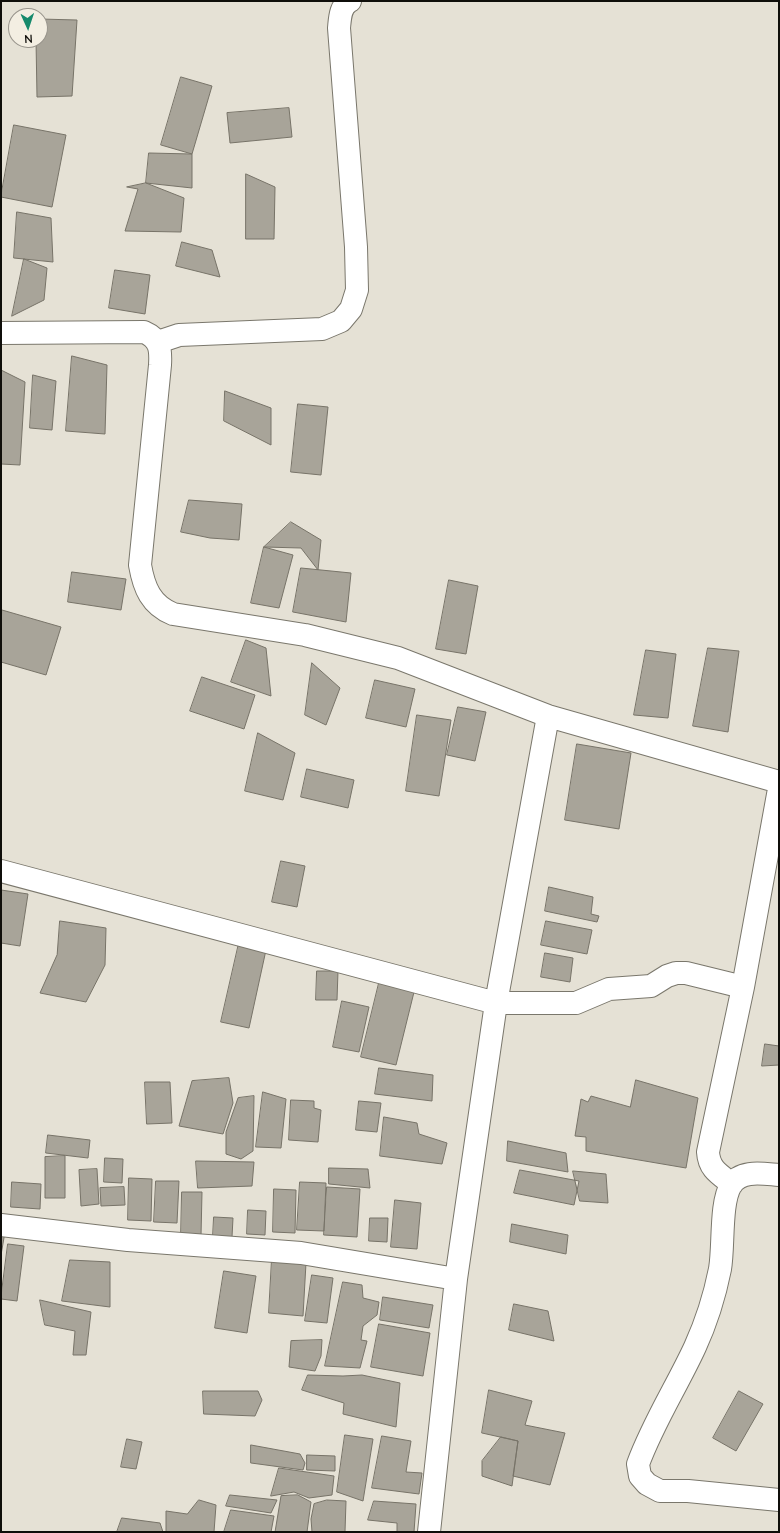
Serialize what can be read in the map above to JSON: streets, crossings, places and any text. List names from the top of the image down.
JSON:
{
  "north": "bottom"
}
